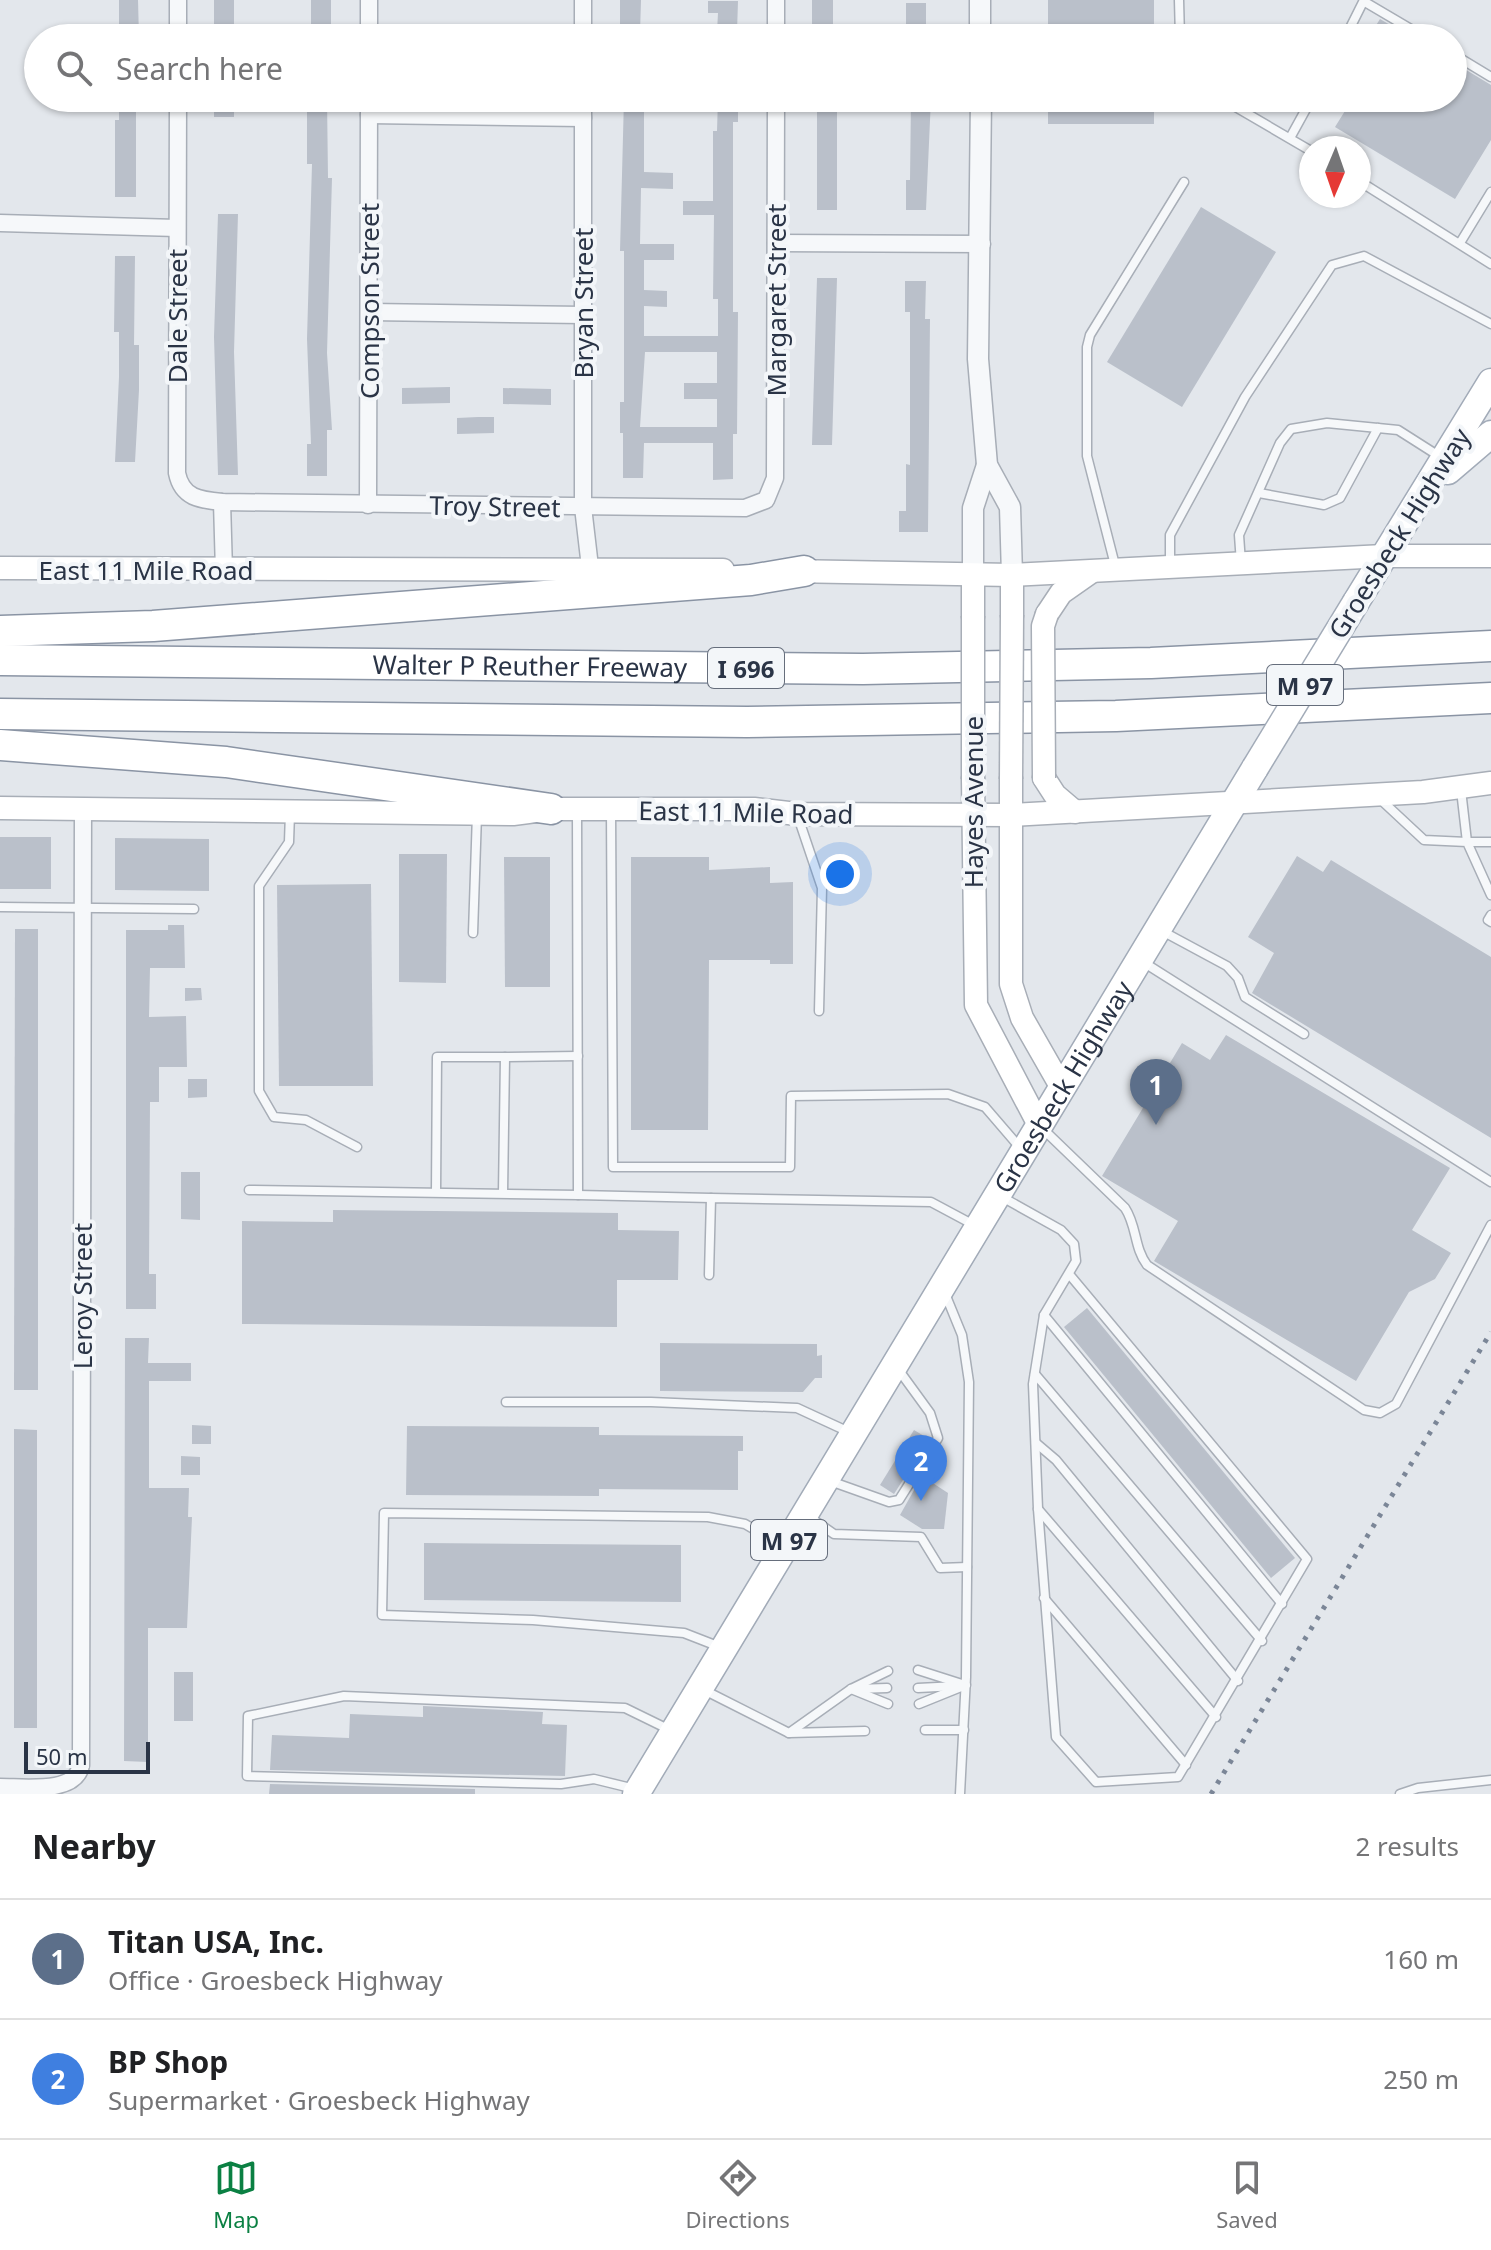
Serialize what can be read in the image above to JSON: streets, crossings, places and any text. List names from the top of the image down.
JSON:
{
  "streets": {
    "highway": ["Walter P Reuther Freeway", "I 696"],
    "main road": [
      "Groesbeck Highway",
      "East 11 Mile Road",
      "M 97",
      "Hayes Avenue"
    ],
    "street": [
      "Margaret Street",
      "Compson Street",
      "Bryan Street",
      "Dale Street",
      "Troy Street",
      "Leroy Street"
    ]
  },
  "crossings": [
    ["Margaret Street", "Troy Street"],
    ["Compson Street", "Troy Street"],
    ["Bryan Street", "Troy Street"],
    ["Bryan Street", "East 11 Mile Road"],
    ["Dale Street", "Troy Street"],
    ["Groesbeck Highway", "East 11 Mile Road"],
    ["Groesbeck Highway", "Hayes Avenue"],
    ["East 11 Mile Road", "Hayes Avenue"],
    ["East 11 Mile Road", "Leroy Street"]
  ],
  "scale_bar": "50 m",
  "north": "bottom",
  "page": {
    "search": "Search here",
    "pins": ["1", "2"],
    "scale": "50 m",
    "heading": ["Nearby", "2 results"],
    "list": [
      {
        "mark": "1",
        "name": "Titan USA, Inc.",
        "note": "Office · Groesbeck Highway",
        "value": "160 m"
      },
      {
        "mark": "2",
        "name": "BP Shop",
        "note": "Supermarket · Groesbeck Highway",
        "value": "250 m"
      }
    ],
    "nav": ["Map", "Directions", "Saved"]
  }
}
